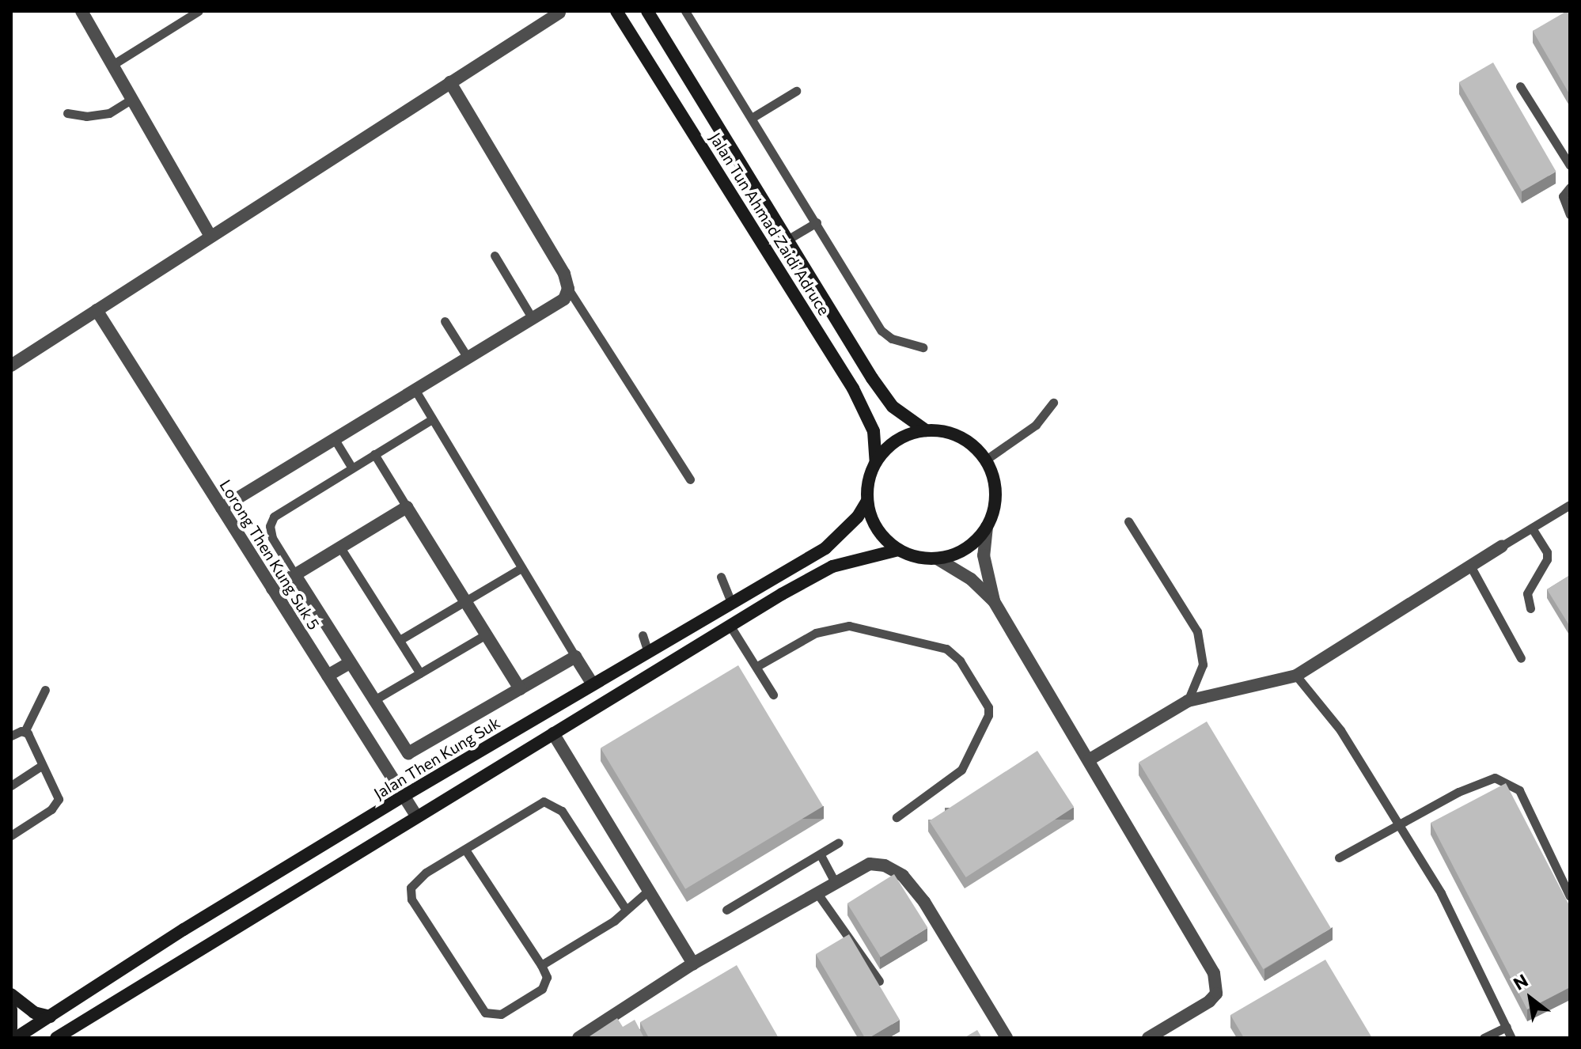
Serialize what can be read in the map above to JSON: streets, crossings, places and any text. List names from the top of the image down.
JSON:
{
  "streets": {
    "street": ["Jalan Tun Ahmad Zaidi Adruce", "Lorong Then Kung Suk 5", "Jalan Then Kung Suk"]
  },
  "crossings": [
    ["Jalan Tun Ahmad Zaidi Adruce", "Jalan Then Kung Suk"],
    ["Lorong Then Kung Suk 5", "Jalan Then Kung Suk"]
  ],
  "north": "top left"
}
